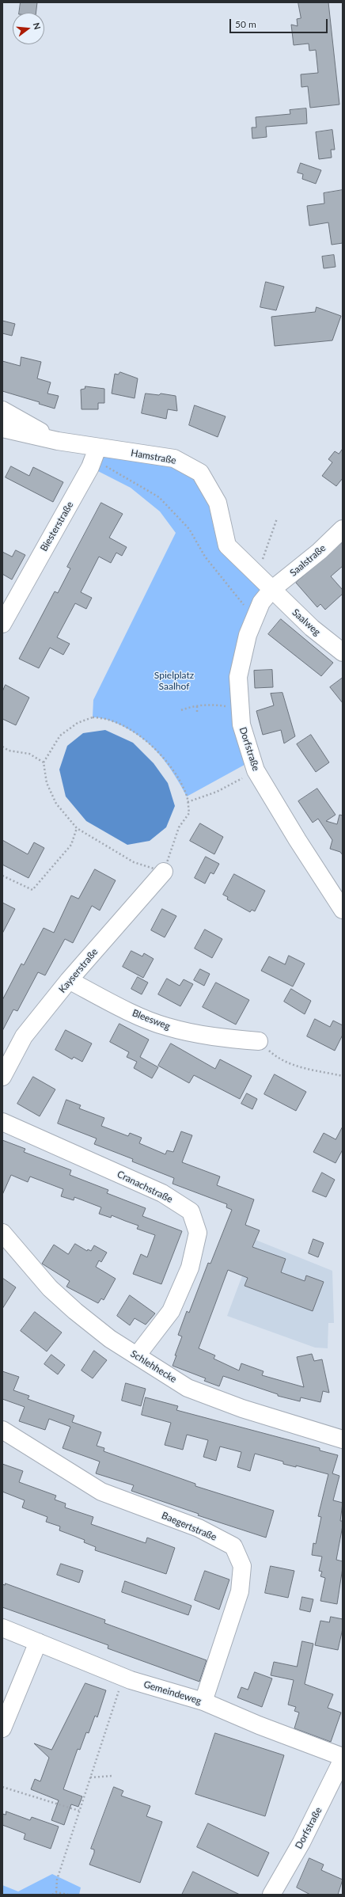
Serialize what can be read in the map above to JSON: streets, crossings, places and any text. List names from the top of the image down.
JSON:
{
  "streets": {
    "street": [
      "Hamstraße",
      "Biesterstraße",
      "Saalstraße",
      "Saalweg",
      "Dorfstraße",
      "Kayserstraße",
      "Bleesweg",
      "Cranachstraße",
      "Schlehhecke",
      "Baegertstraße",
      "Gemeindeweg"
    ]
  },
  "crossings": [
    ["Hamstraße", "Biesterstraße"],
    ["Hamstraße", "Saalstraße"],
    ["Hamstraße", "Saalweg"],
    ["Hamstraße", "Dorfstraße"],
    ["Saalstraße", "Saalweg"],
    ["Saalstraße", "Dorfstraße"],
    ["Saalweg", "Dorfstraße"],
    ["Kayserstraße", "Bleesweg"],
    ["Cranachstraße", "Schlehhecke"],
    ["Baegertstraße", "Gemeindeweg"]
  ],
  "parks": ["Spielplatz Saalhof"],
  "scale_bar": "50 m",
  "north": "right"
}
